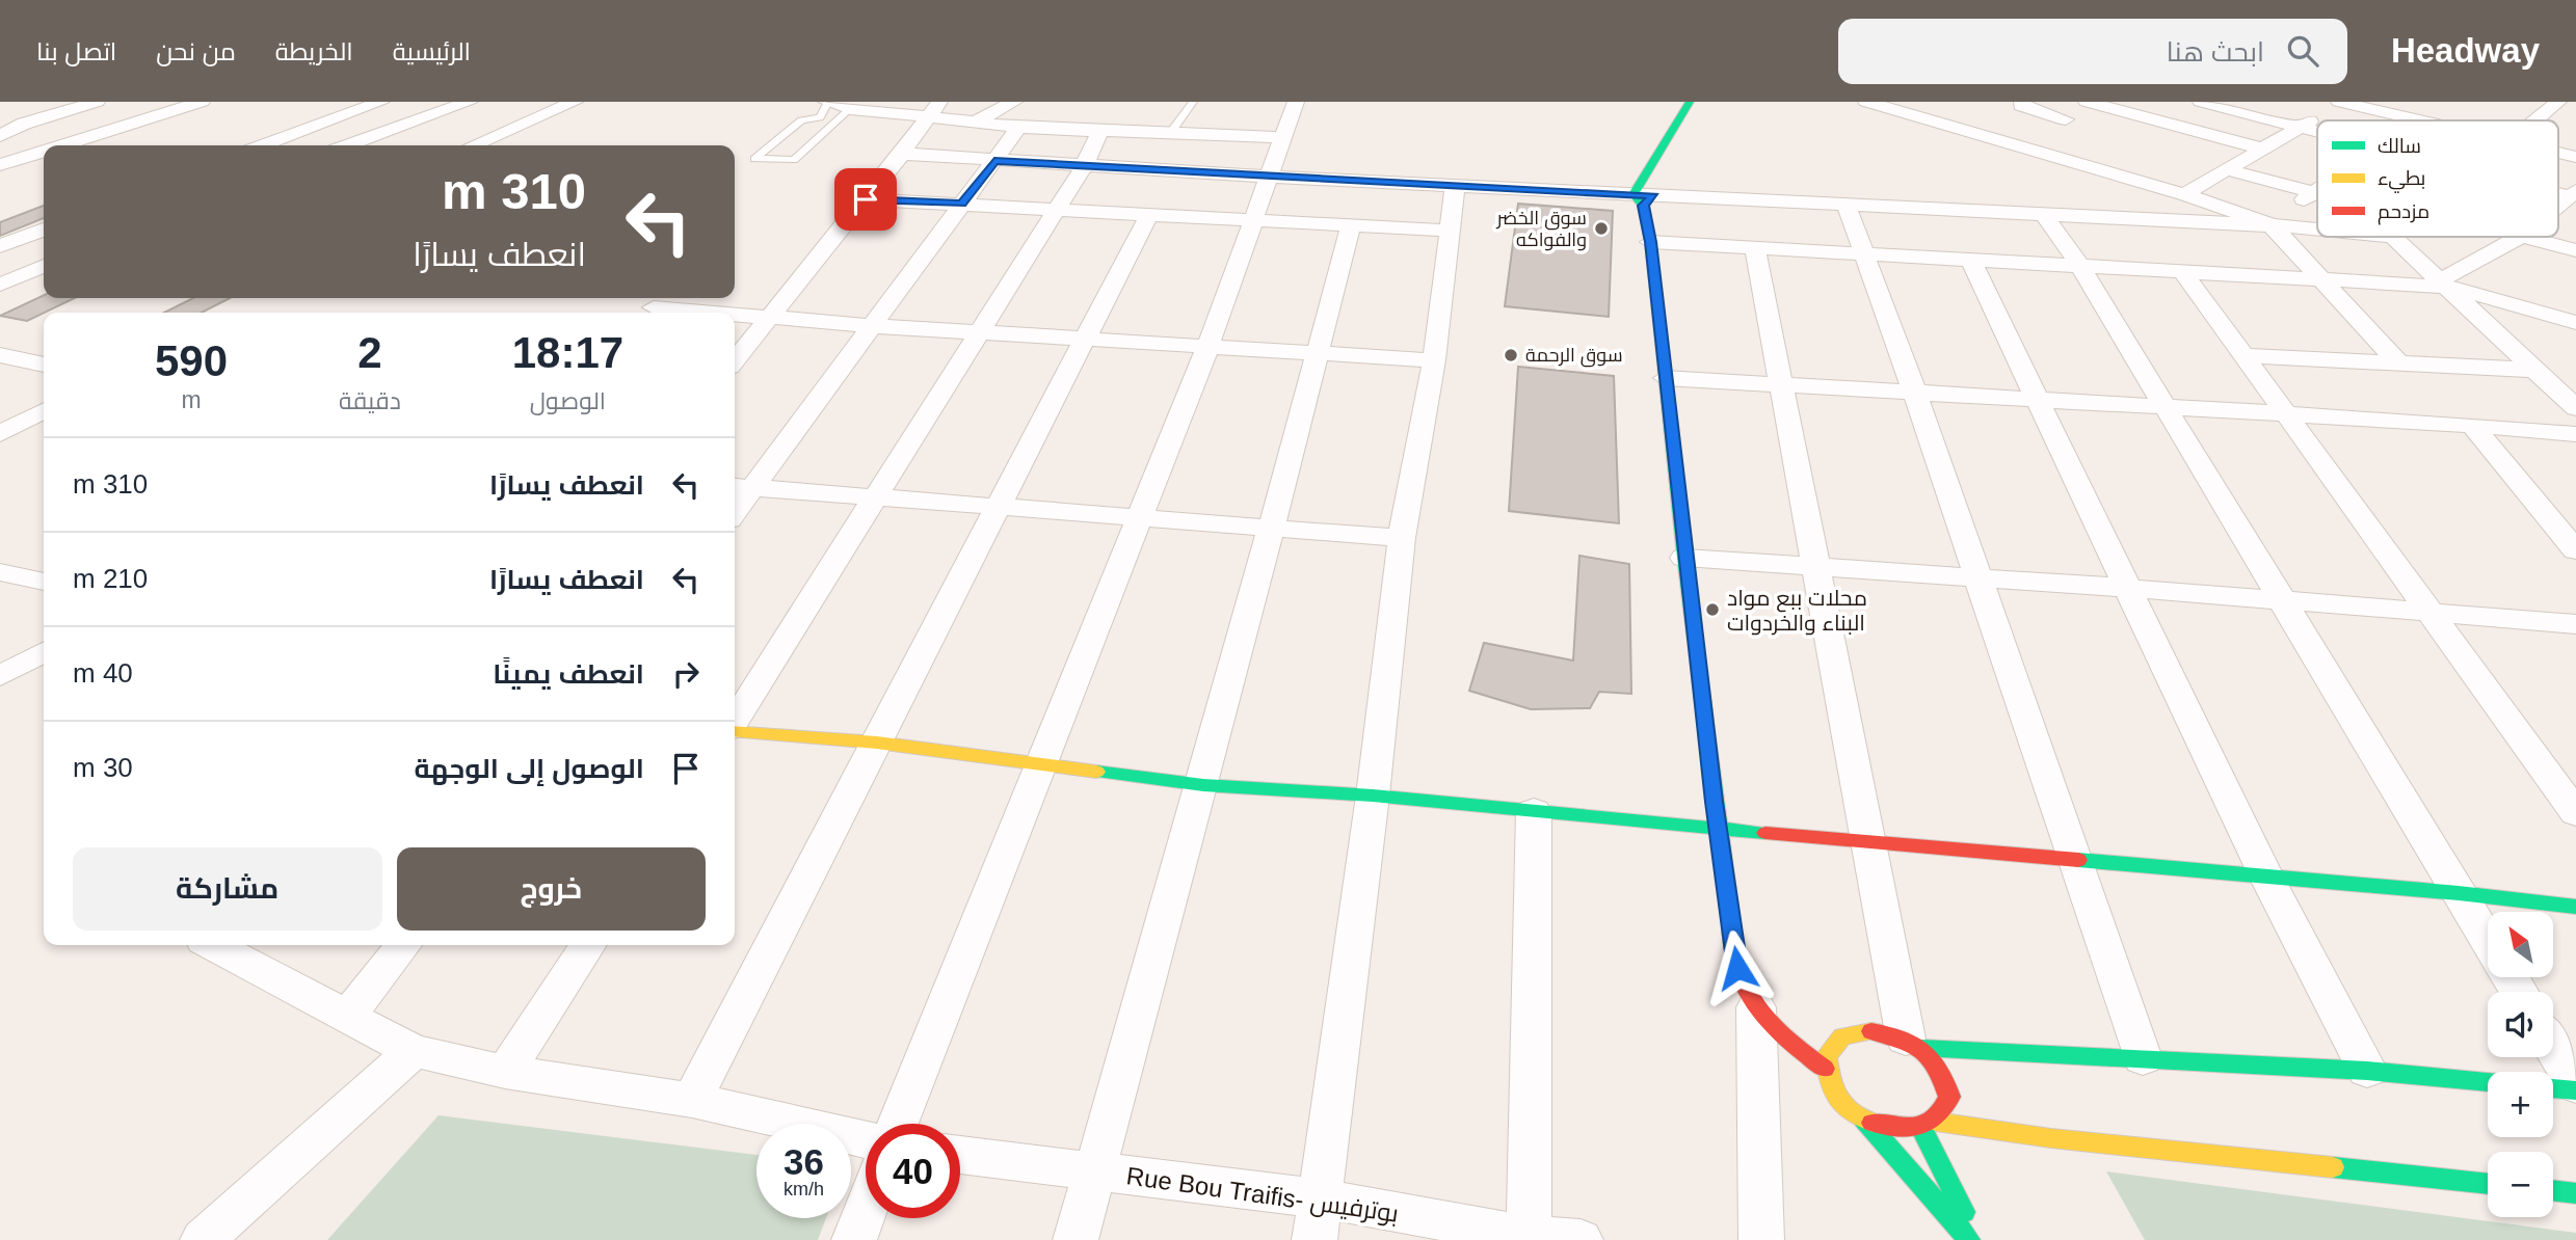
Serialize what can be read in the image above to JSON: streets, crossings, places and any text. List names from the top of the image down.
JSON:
{
  "streets": {
    "street": ["Rue Bou Traifis- بوترفيس"]
  },
  "places": ["سوق الخضر والفواكه", "سوق الرحمة", "محلات ببع مواد البناء والخردوات"],
  "legend": ["سالك", "بطيء", "مزدحم"],
  "north": "top left",
  "page": {
    "header": "Headway",
    "search": "ابحث هنا",
    "nav": [
      "الرئيسية",
      "الخريطة",
      "من نحن",
      "اتصل بنا"
    ],
    "turn": ["310 m", "انعطف يسارًا"],
    "eta": [
      "18:17",
      "الوصول",
      "2",
      "دقيقة",
      "590",
      "m"
    ],
    "list": [
      {
        "name": "انعطف يسارًا",
        "value": "310 m"
      },
      {
        "name": "انعطف يسارًا",
        "value": "210 m"
      },
      {
        "name": "انعطف يمينًا",
        "value": "40 m"
      },
      {
        "name": "الوصول إلى الوجهة",
        "value": "30 m"
      }
    ],
    "buttons": ["خروج", "مشاركة"],
    "map_buttons": ["+", "−"],
    "speed": "36 km/h",
    "limit": "40"
  }
}
